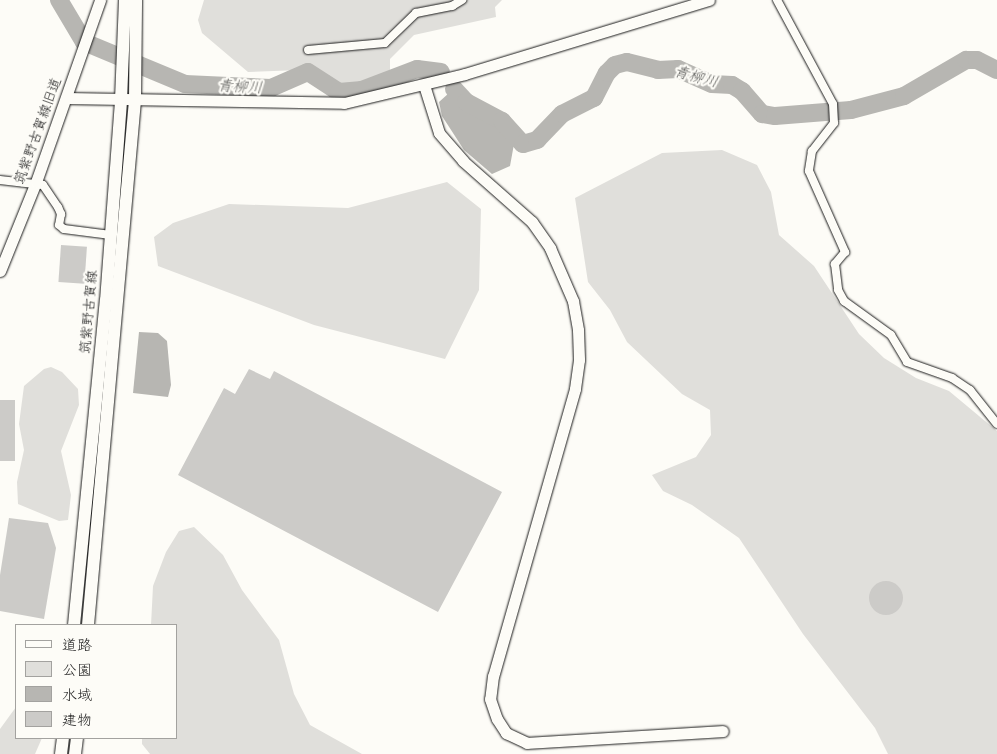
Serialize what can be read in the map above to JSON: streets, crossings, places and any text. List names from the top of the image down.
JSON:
{
  "streets": {
    "main road": ["筑紫野古賀線"],
    "street": ["筑紫野古賀線旧道"]
  },
  "water": ["青柳川"],
  "legend": [
    "道路",
    "公園",
    "水域",
    "建物"
  ]
}
